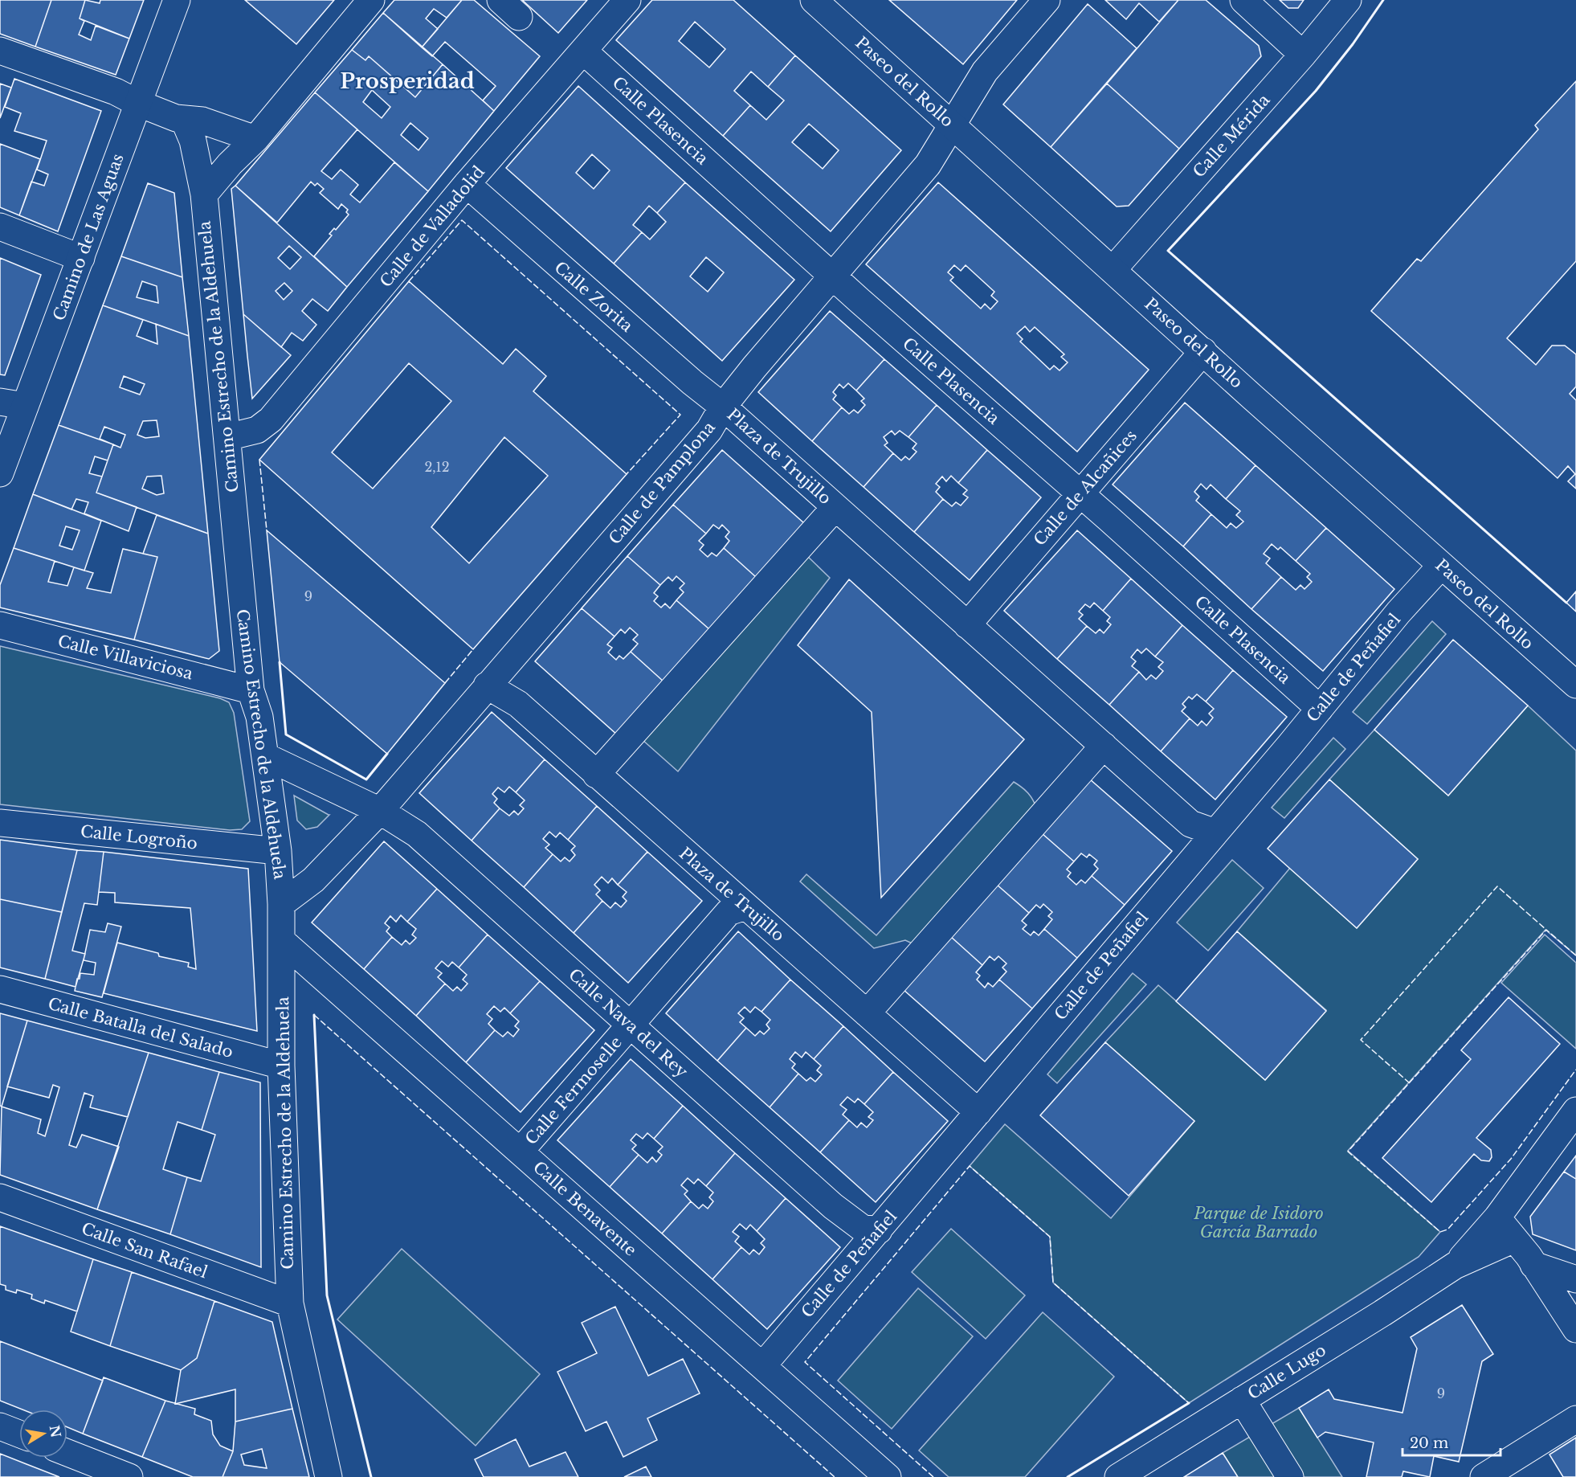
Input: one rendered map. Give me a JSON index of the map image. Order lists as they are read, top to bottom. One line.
{"streets":{"street":["Paseo del Rollo","Calle Plasencia","Calle Mérida","Calle de Valladolid","Camino de Las Aguas","Calle Zorita","Camino Estrecho de la Aldehuela","Plaza de Trujillo","Calle de Pamplona","Calle de Alcañices","Calle Villaviciosa","Calle de Peñafiel","Calle Logroño","Calle Nava del Rey","Calle Batalla del Salado","Calle Fermoselle","Calle Benavente","Calle San Rafael","Calle Lugo"]},"crossings":[["Paseo del Rollo","Calle Mérida"],["Paseo del Rollo","Calle de Pamplona"],["Paseo del Rollo","Calle de Alcañices"],["Paseo del Rollo","Calle de Peñafiel"],["Calle Plasencia","Calle de Valladolid"],["Calle Plasencia","Calle de Pamplona"],["Calle Plasencia","Calle de Alcañices"],["Calle Plasencia","Calle de Peñafiel"],["Calle de Valladolid","Calle Zorita"],["Calle de Valladolid","Camino Estrecho de la Aldehuela"],["Calle Zorita","Plaza de Trujillo"],["Calle Zorita","Calle de Pamplona"],["Camino Estrecho de la Aldehuela","Calle de Pamplona"],["Camino Estrecho de la Aldehuela","Calle Villaviciosa"],["Camino Estrecho de la Aldehuela","Calle Logroño"],["Camino Estrecho de la Aldehuela","Calle Batalla del Salado"],["Camino Estrecho de la Aldehuela","Calle Benavente"],["Camino Estrecho de la Aldehuela","Calle San Rafael"],["Plaza de Trujillo","Calle de Pamplona"],["Plaza de Trujillo","Calle de Alcañices"],["Plaza de Trujillo","Calle de Peñafiel"],["Plaza de Trujillo","Calle Fermoselle"],["Calle de Pamplona","Calle Nava del Rey"],["Calle de Peñafiel","Calle Nava del Rey"],["Calle de Peñafiel","Calle Benavente"],["Calle Nava del Rey","Calle Fermoselle"],["Calle Fermoselle","Calle Benavente"]],"districts":["Prosperidad"],"parks":["Parque de Isidoro García Barrado"],"house_numbers":["2,12","9","9"],"scale_bar":"20 m","north":"right"}
